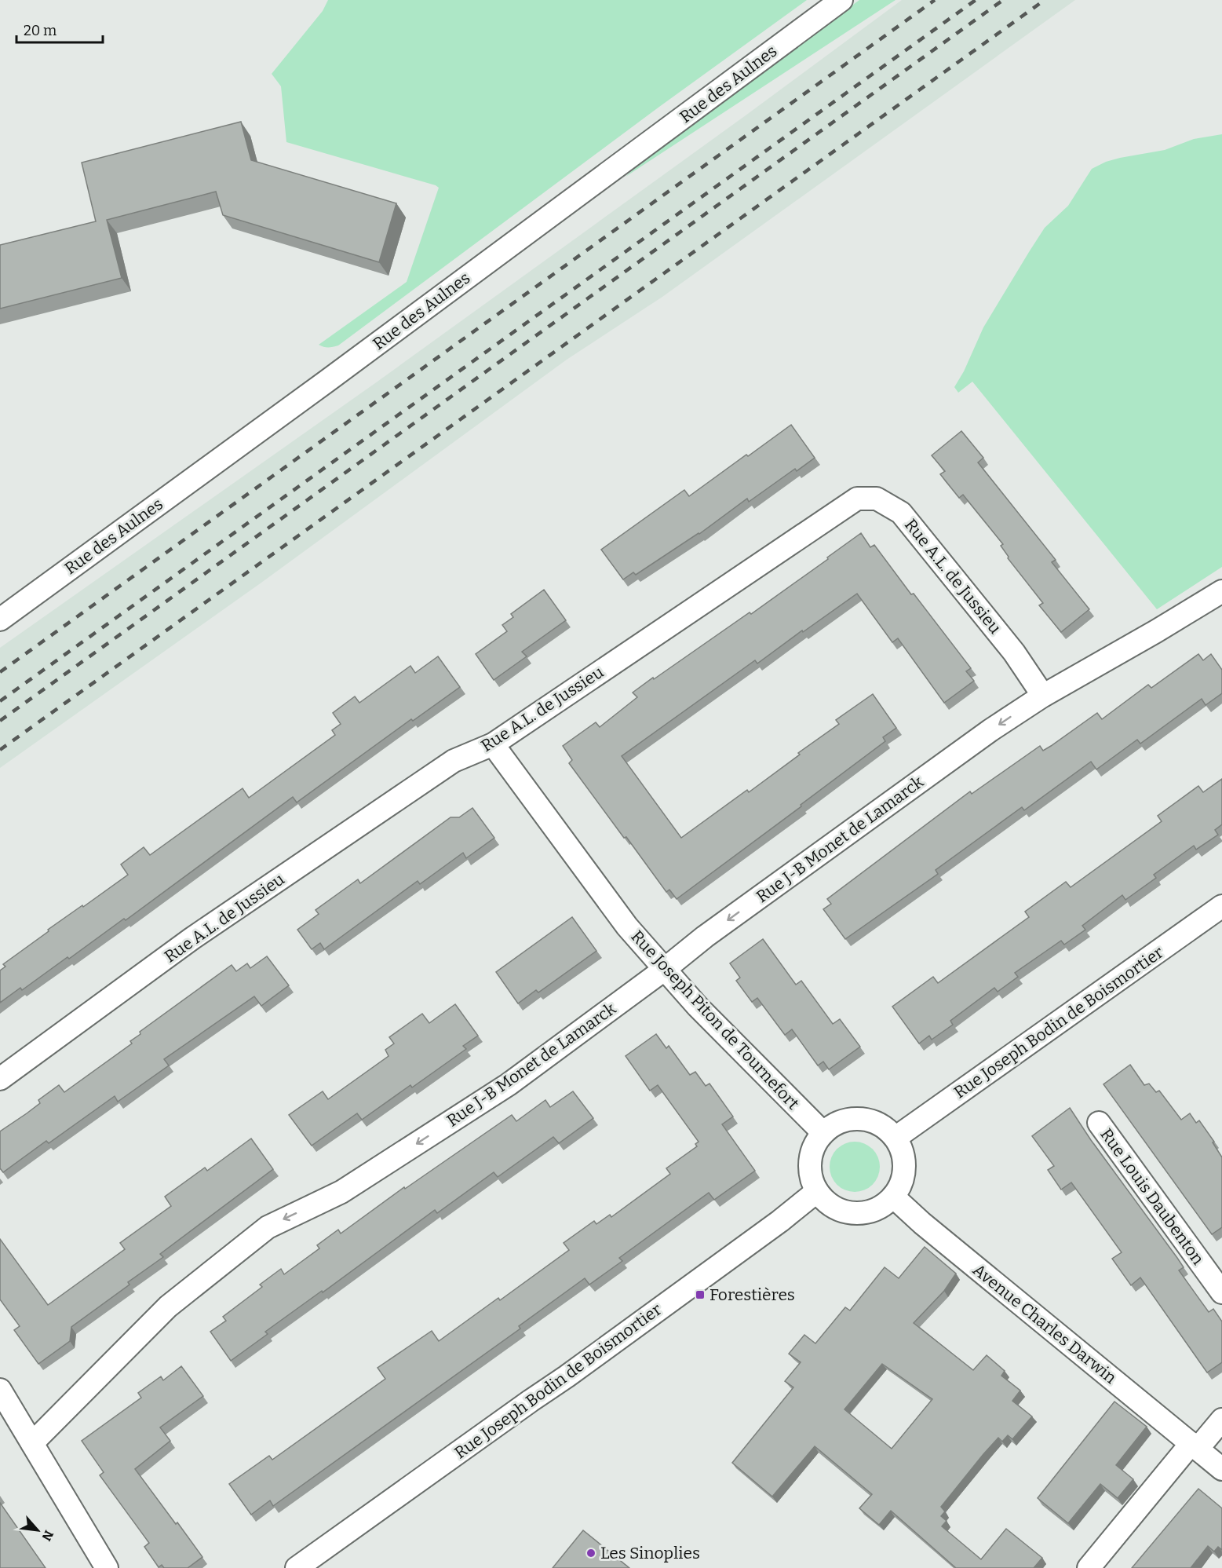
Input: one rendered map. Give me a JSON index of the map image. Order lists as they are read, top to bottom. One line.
{"streets":{"street":["Rue des Aulnes","Rue A.L. de Jussieu","Rue J-B Monet de Lamarck","Rue Joseph Piton de Tournefort","Rue Joseph Bodin de Boismortier","Rue Louis Daubenton","Avenue Charles Darwin"]},"crossings":[["Rue A.L. de Jussieu","Rue J-B Monet de Lamarck"],["Rue A.L. de Jussieu","Rue Joseph Piton de Tournefort"],["Rue J-B Monet de Lamarck","Rue Joseph Piton de Tournefort"],["Rue Joseph Piton de Tournefort","Rue Joseph Bodin de Boismortier"],["Rue Joseph Piton de Tournefort","Avenue Charles Darwin"],["Rue Joseph Bodin de Boismortier","Avenue Charles Darwin"]],"one_way":["Rue J-B Monet de Lamarck"],"places":{"transit":["Forestières"],"other":["Les Sinoplies"]},"scale_bar":"20 m","north":"bottom right"}
